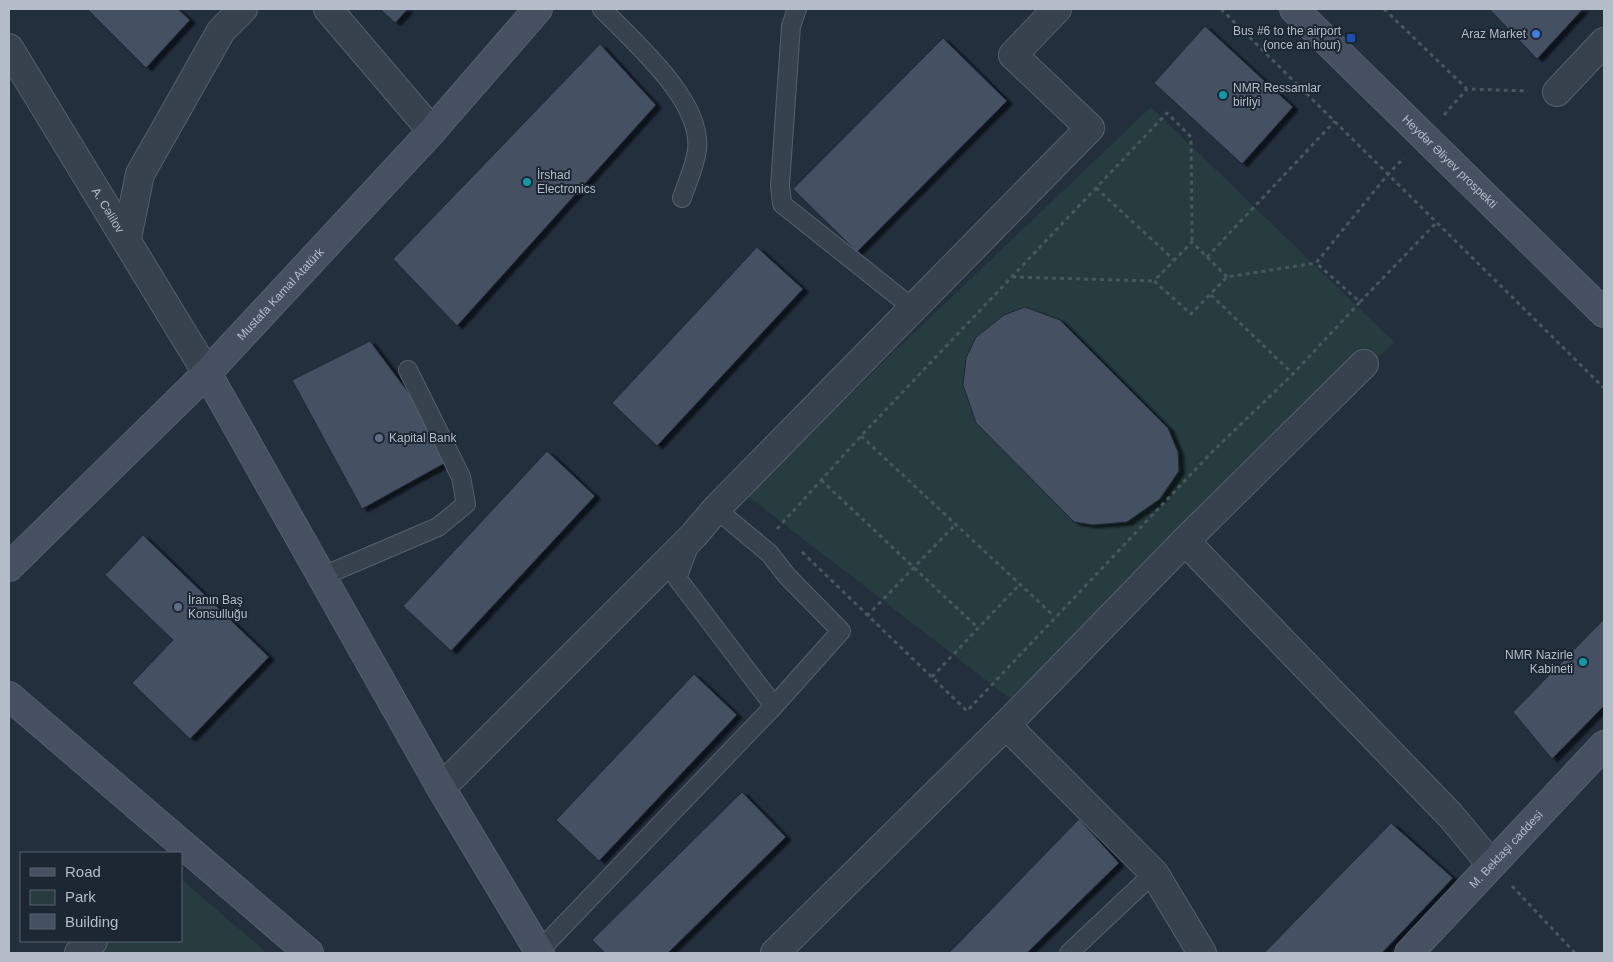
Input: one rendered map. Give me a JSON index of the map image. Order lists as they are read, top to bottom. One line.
{"streets":{"main road":["Heydər Əliyev prospekti","Mustafa Kamal Atatürk","M. Bektaşi caddesi"],"street":["A. Cəlilov"]},"crossings":[["A. Cəlilov","Mustafa Kamal Atatürk"]],"places":{"other":["Araz Market","NMR Ressamlar birliyi","İrshad Electronics","Kapital Bank","İranın Baş Konsulluğu","NMR Nazirle Kabineti"],"transit":["Bus #6 to the airport (once an hour)"]},"legend":["Road","Park","Building"]}
